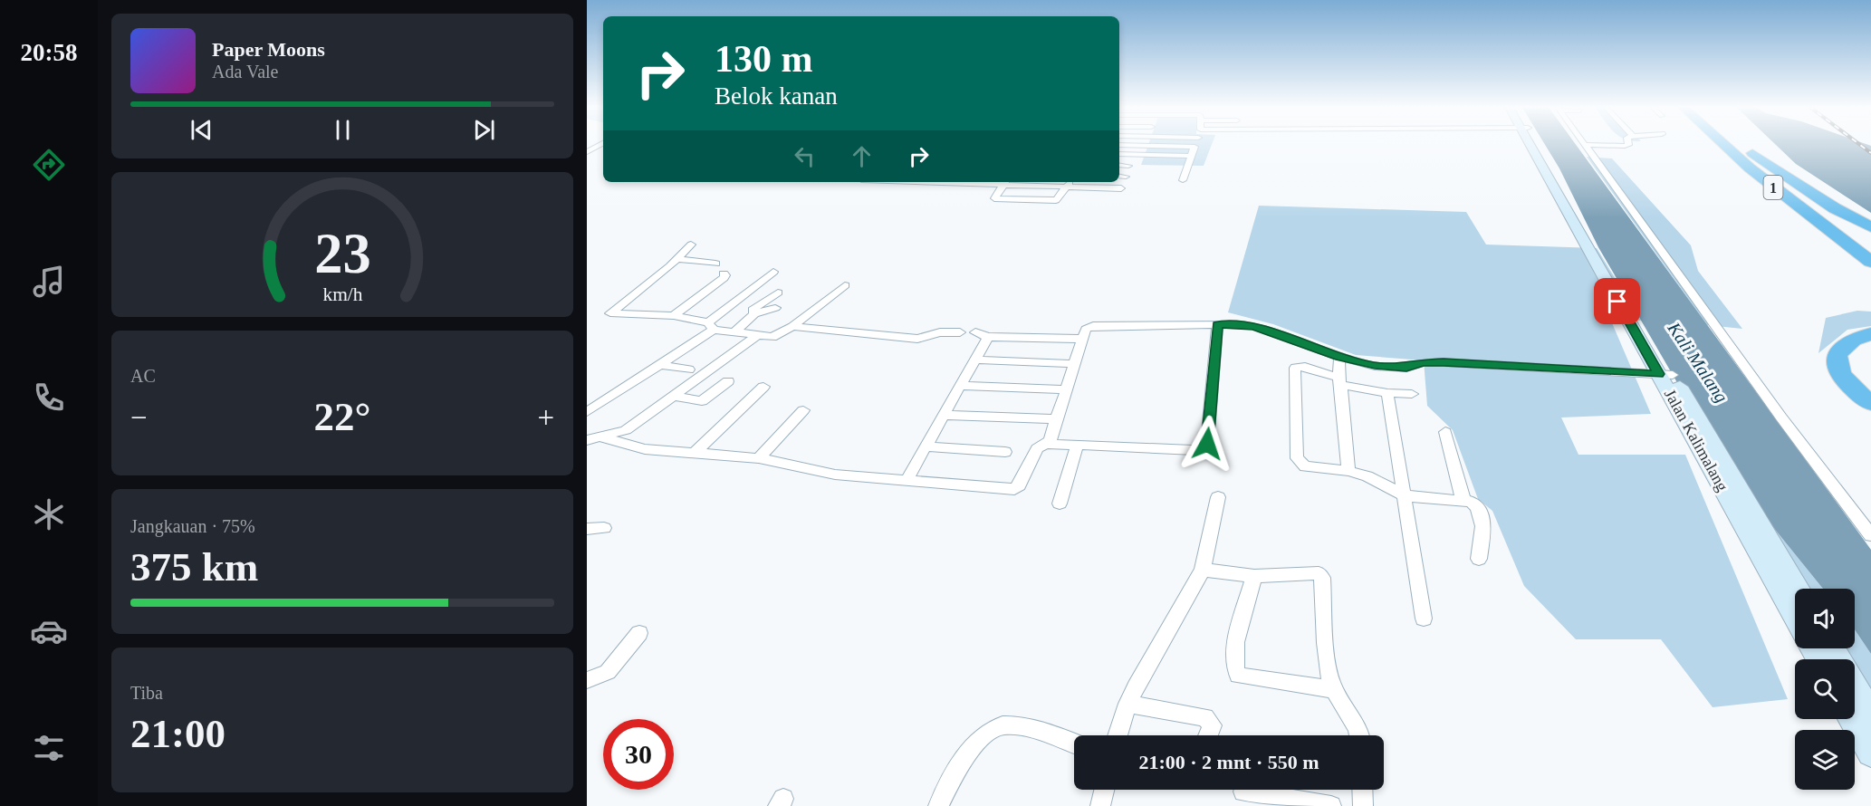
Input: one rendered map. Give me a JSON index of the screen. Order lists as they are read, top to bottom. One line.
{"streets":{"highway":["1"],"main road":["Jalan Kalimalang"]},"water":["Kali Malang"],"page":{"tabs":"20:58","turn":["130 m","Belok kanan"],"song":["Paper Moons","Ada Vale"],"tile":["AC",["Jangkauan · 75%","375 km"],["Tiba","21:00"]],"heat":["−","22°","+"],"limit":"30","trip":"21:00 · 2 mnt · 550 m","gauge":["23","km/h"]}}
